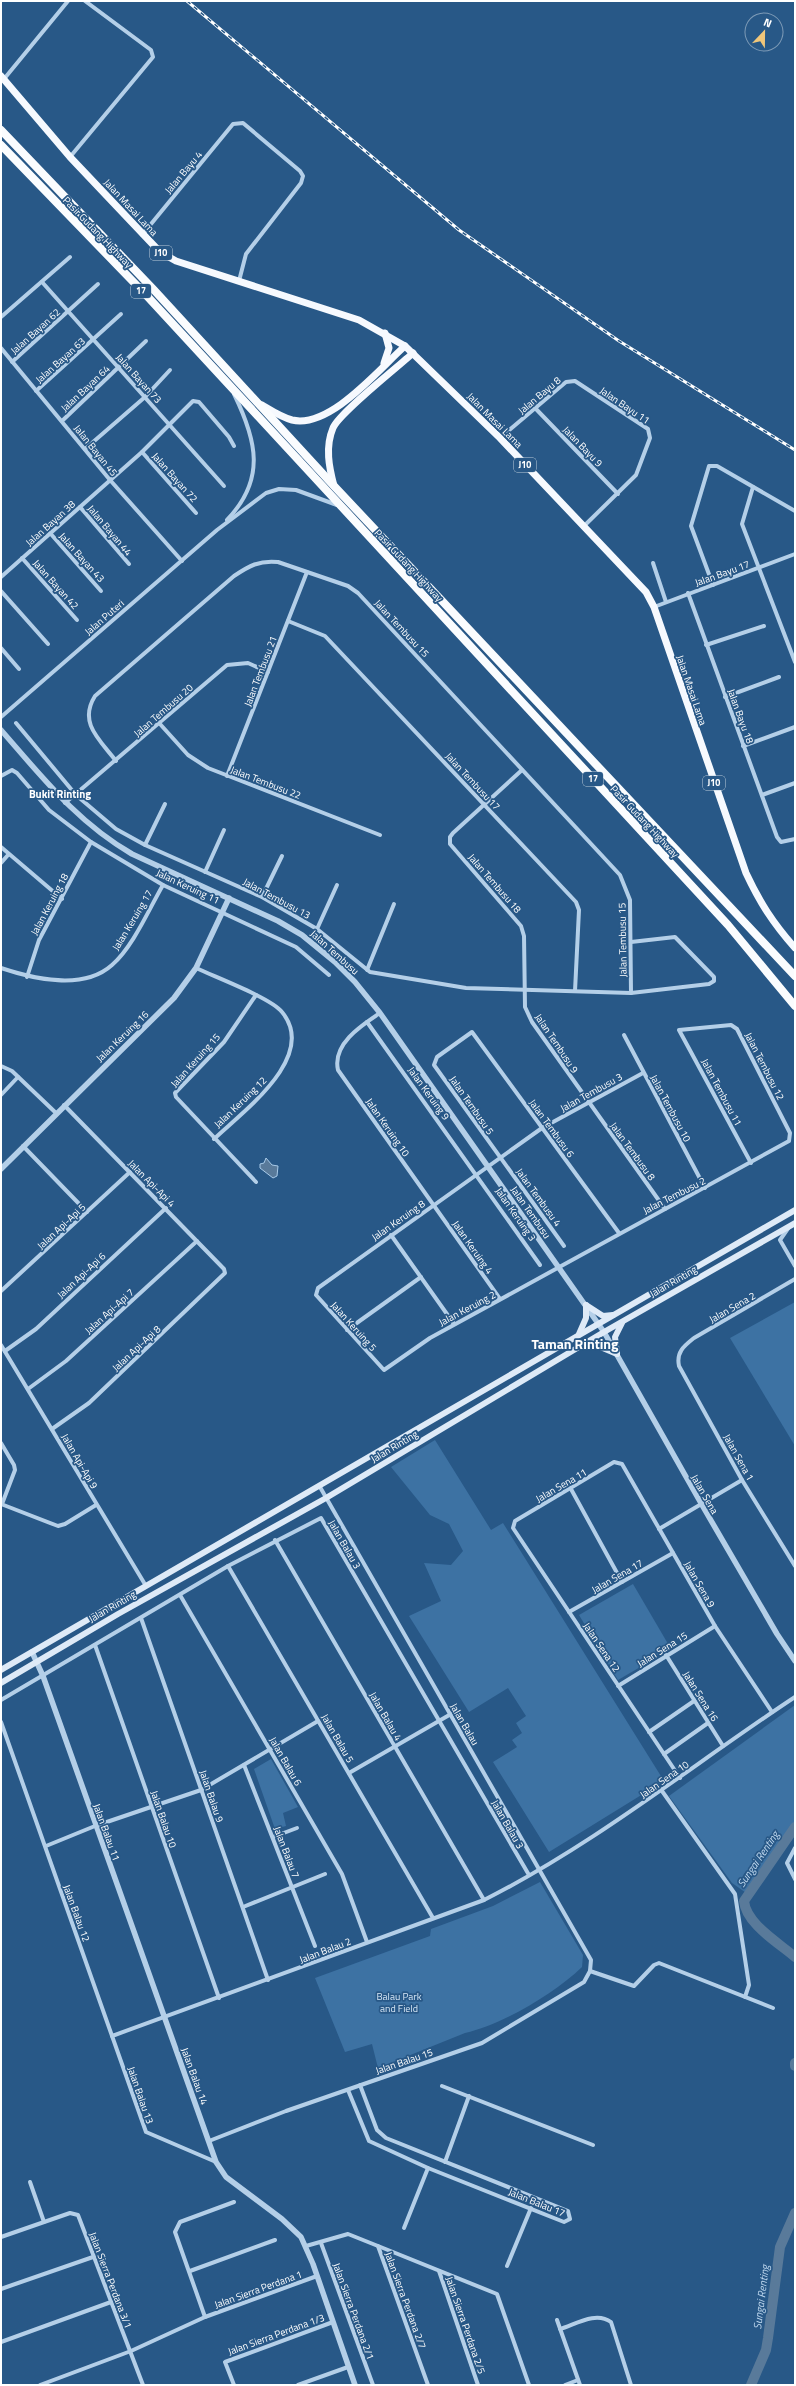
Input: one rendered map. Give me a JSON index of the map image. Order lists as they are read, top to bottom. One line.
{"streets":{"highway":["Pasir Gudang Highway","17"],"main road":["Jalan Masai Lama","J10","Jalan Rinting"],"street":["Jalan Bayu 4","Jalan Bayan 62","Jalan Bayan 63","Jalan Bayan 73","Jalan Bayan 64","Jalan Bayu 8","Jalan Bayu 11","Jalan Bayu 9","Jalan Bayan 45","Jalan Bayan 72","Jalan Bayan 38","Jalan Bayan 44","Jalan Bayan 43","Jalan Bayu 17","Jalan Bayan 42","Jalan Puteri","Jalan Tembusu 15","Jalan Tembusu 21","Jalan Tembusu 20","Jalan Bayu 18","Jalan Tembusu 17","Jalan Tembusu 22","Jalan Tembusu 18","Jalan Keruing 11","Jalan Tembusu 13","Jalan Keruing 18","Jalan Keruing 17","Jalan Tembusu","Jalan Keruing 16","Jalan Tembusu 9","Jalan Keruing 15","Jalan Tembusu 12","Jalan Tembusu 3","Jalan Tembusu 11","Jalan Keruing 9","Jalan Keruing 12","Jalan Tembusu 5","Jalan Tembusu 10","Jalan Keruing 10","Jalan Tembusu 6","Jalan Tembusu 8","Jalan Api-Api 4","Jalan Tembusu 2","Jalan Tembusu 4","Jalan Keruing 3","Jalan Keruing 8","Jalan Api-Api 5","Jalan Keruing 4","Jalan Api-Api 6","Jalan Sena 2","Jalan Keruing 2","Jalan Api-Api 7","Jalan Keruing 5","Jalan Api-Api 8","Jalan Sena 1","Jalan Api-Api 9","Jalan Sena 11","Jalan Sena","Jalan Balau 3","Jalan Sena 17","Jalan Sena 9","Jalan Sena 12","Jalan Sena 15","Jalan Sena 16","Jalan Balau 4","Jalan Balau","Jalan Balau 5","Jalan Balau 6","Jalan Sena 10","Jalan Balau 9","Jalan Balau 10","Jalan Balau 11","Jalan Balau 7","Jalan Balau 12","Jalan Balau 2","Jalan Balau 15","Jalan Balau 14","Jalan Balau 13","Jalan Balau 17","Jalan Sierra Perdana 3/1","Jalan Sierra Perdana 1","Jalan Sierra Perdana 2/7","Jalan Sierra Perdana 2/1","Jalan Sierra Perdana 2/5","Jalan Sierra Perdana 1/3"]},"crossings":[["Jalan Bayu 4","Jalan Masai Lama"],["Jalan Masai Lama","Jalan Bayu 8"],["Jalan Masai Lama","Jalan Bayu 11"],["Jalan Masai Lama","Jalan Bayu 17"],["Pasir Gudang Highway","Jalan Puteri"],["Jalan Bayan 62","Jalan Bayan 73"],["Jalan Bayan 62","Jalan Bayan 45"],["Jalan Bayan 63","Jalan Bayan 73"],["Jalan Bayan 63","Jalan Bayan 45"],["Jalan Bayan 73","Jalan Bayan 64"],["Jalan Bayan 73","Jalan Bayan 38"],["Jalan Bayan 64","Jalan Bayan 45"],["Jalan Bayu 8","Jalan Bayu 11"],["Jalan Bayu 8","Jalan Bayu 9"],["Jalan Bayu 11","Jalan Bayu 9"],["Jalan Bayan 45","Jalan Bayan 38"],["Jalan Bayan 45","Jalan Puteri"],["Jalan Bayan 72","Jalan Bayan 38"],["Jalan Bayan 38","Jalan Bayan 44"],["Jalan Bayan 38","Jalan Bayan 43"],["Jalan Bayan 38","Jalan Bayan 42"],["Jalan Bayu 17","Jalan Bayu 18"],["Jalan Tembusu 15","Jalan Tembusu 21"],["Jalan Tembusu 15","Jalan Tembusu 20"],["Jalan Tembusu 15","Jalan Tembusu 13"],["Jalan Tembusu 21","Jalan Tembusu 20"],["Jalan Tembusu 21","Jalan Tembusu 17"],["Jalan Tembusu 21","Jalan Tembusu 22"],["Jalan Tembusu 20","Jalan Tembusu 22"],["Jalan Tembusu 20","Jalan Tembusu 13"],["Jalan Tembusu 20","Jalan Tembusu"],["Jalan Tembusu 17","Jalan Tembusu 18"],["Jalan Tembusu 17","Jalan Tembusu 13"],["Jalan Tembusu 18","Jalan Tembusu 13"],["Jalan Tembusu 18","Jalan Tembusu 9"],["Jalan Keruing 11","Jalan Keruing 18"],["Jalan Keruing 11","Jalan Keruing 17"],["Jalan Keruing 11","Jalan Keruing 16"],["Jalan Tembusu 13","Jalan Tembusu 9"],["Jalan Keruing 18","Jalan Keruing 17"],["Jalan Tembusu","Jalan Keruing 16"],["Jalan Tembusu","Jalan Tembusu 3"],["Jalan Tembusu","Jalan Tembusu 2"],["Jalan Tembusu","Jalan Keruing 8"],["Jalan Tembusu","Jalan Rinting"],["Jalan Tembusu","Jalan Keruing 2"],["Jalan Tembusu","Jalan Sena"],["Jalan Keruing 16","Jalan Keruing 12"],["Jalan Keruing 16","Jalan Api-Api 4"],["Jalan Tembusu 9","Jalan Tembusu 3"],["Jalan Tembusu 9","Jalan Tembusu 8"],["Jalan Keruing 15","Jalan Keruing 12"],["Jalan Tembusu 12","Jalan Tembusu 11"],["Jalan Tembusu 12","Jalan Tembusu 2"],["Jalan Tembusu 3","Jalan Tembusu 5"],["Jalan Tembusu 3","Jalan Tembusu 10"],["Jalan Tembusu 3","Jalan Tembusu 6"],["Jalan Tembusu 3","Jalan Tembusu 8"],["Jalan Tembusu 3","Jalan Tembusu 4"],["Jalan Tembusu 3","Jalan Keruing 8"],["Jalan Tembusu 11","Jalan Tembusu 2"],["Jalan Keruing 9","Jalan Keruing 10"],["Jalan Keruing 9","Jalan Keruing 3"],["Jalan Keruing 9","Jalan Keruing 8"],["Jalan Tembusu 5","Jalan Tembusu 6"],["Jalan Tembusu 5","Jalan Tembusu 4"],["Jalan Tembusu 10","Jalan Tembusu 2"],["Jalan Keruing 10","Jalan Keruing 8"],["Jalan Keruing 10","Jalan Keruing 4"],["Jalan Tembusu 6","Jalan Tembusu 2"],["Jalan Tembusu 8","Jalan Tembusu 2"],["Jalan Api-Api 4","Jalan Api-Api 5"],["Jalan Api-Api 4","Jalan Api-Api 6"],["Jalan Api-Api 4","Jalan Api-Api 7"],["Jalan Api-Api 4","Jalan Api-Api 8"],["Jalan Tembusu 2","Jalan Keruing 2"],["Jalan Keruing 3","Jalan Keruing 8"],["Jalan Keruing 8","Jalan Keruing 4"],["Jalan Keruing 8","Jalan Keruing 5"],["Jalan Keruing 4","Jalan Keruing 2"],["Jalan Api-Api 6","Jalan Api-Api 9"],["Jalan Rinting","Jalan Api-Api 9"],["Jalan Rinting","Jalan Sena"],["Jalan Rinting","Jalan Balau"],["Jalan Rinting","Jalan Balau 11"],["Jalan Sena 2","Jalan Sena 1"],["Jalan Keruing 2","Jalan Keruing 5"],["Jalan Api-Api 7","Jalan Api-Api 9"],["Jalan Api-Api 8","Jalan Api-Api 9"],["Jalan Sena 11","Jalan Sena 9"],["Jalan Sena 11","Jalan Sena 12"],["Jalan Balau 3","Jalan Balau 4"],["Jalan Balau 3","Jalan Balau 5"],["Jalan Balau 3","Jalan Balau 6"],["Jalan Balau 3","Jalan Balau 9"],["Jalan Balau 3","Jalan Balau 10"],["Jalan Balau 3","Jalan Balau 11"],["Jalan Balau 3","Jalan Balau 2"],["Jalan Sena 17","Jalan Sena 9"],["Jalan Sena 17","Jalan Sena 12"],["Jalan Sena 9","Jalan Sena 15"],["Jalan Sena 9","Jalan Sena 10"],["Jalan Sena 12","Jalan Sena 15"],["Jalan Sena 12","Jalan Sena 10"],["Jalan Sena 15","Jalan Sena 16"],["Jalan Sena 16","Jalan Sena 10"],["Jalan Balau 4","Jalan Balau 2"],["Jalan Balau","Jalan Sena 10"],["Jalan Balau","Jalan Balau 2"],["Jalan Balau","Jalan Balau 15"],["Jalan Balau 5","Jalan Balau 2"],["Jalan Balau 6","Jalan Balau 2"],["Jalan Sena 10","Jalan Balau 2"],["Jalan Balau 9","Jalan Balau 2"],["Jalan Balau 10","Jalan Balau 2"],["Jalan Balau 11","Jalan Balau 2"],["Jalan Balau 11","Jalan Balau 14"],["Jalan Balau 12","Jalan Balau 2"],["Jalan Balau 12","Jalan Balau 13"],["Jalan Balau 2","Jalan Balau 14"],["Jalan Balau 2","Jalan Balau 13"],["Jalan Balau 15","Jalan Balau 14"],["Jalan Balau 15","Jalan Balau 17"],["Jalan Balau 14","Jalan Balau 13"],["Jalan Balau 14","Jalan Sierra Perdana 1"],["Jalan Balau 14","Jalan Sierra Perdana 2/7"],["Jalan Balau 14","Jalan Sierra Perdana 1/3"],["Jalan Sierra Perdana 3/1","Jalan Sierra Perdana 1"],["Jalan Sierra Perdana 2/7","Jalan Sierra Perdana 2/1"]],"districts":["Bukit Rinting","Taman Rinting"],"water":["Sungai Renting"],"parks":["Balau Park and Field"],"north":"top"}
